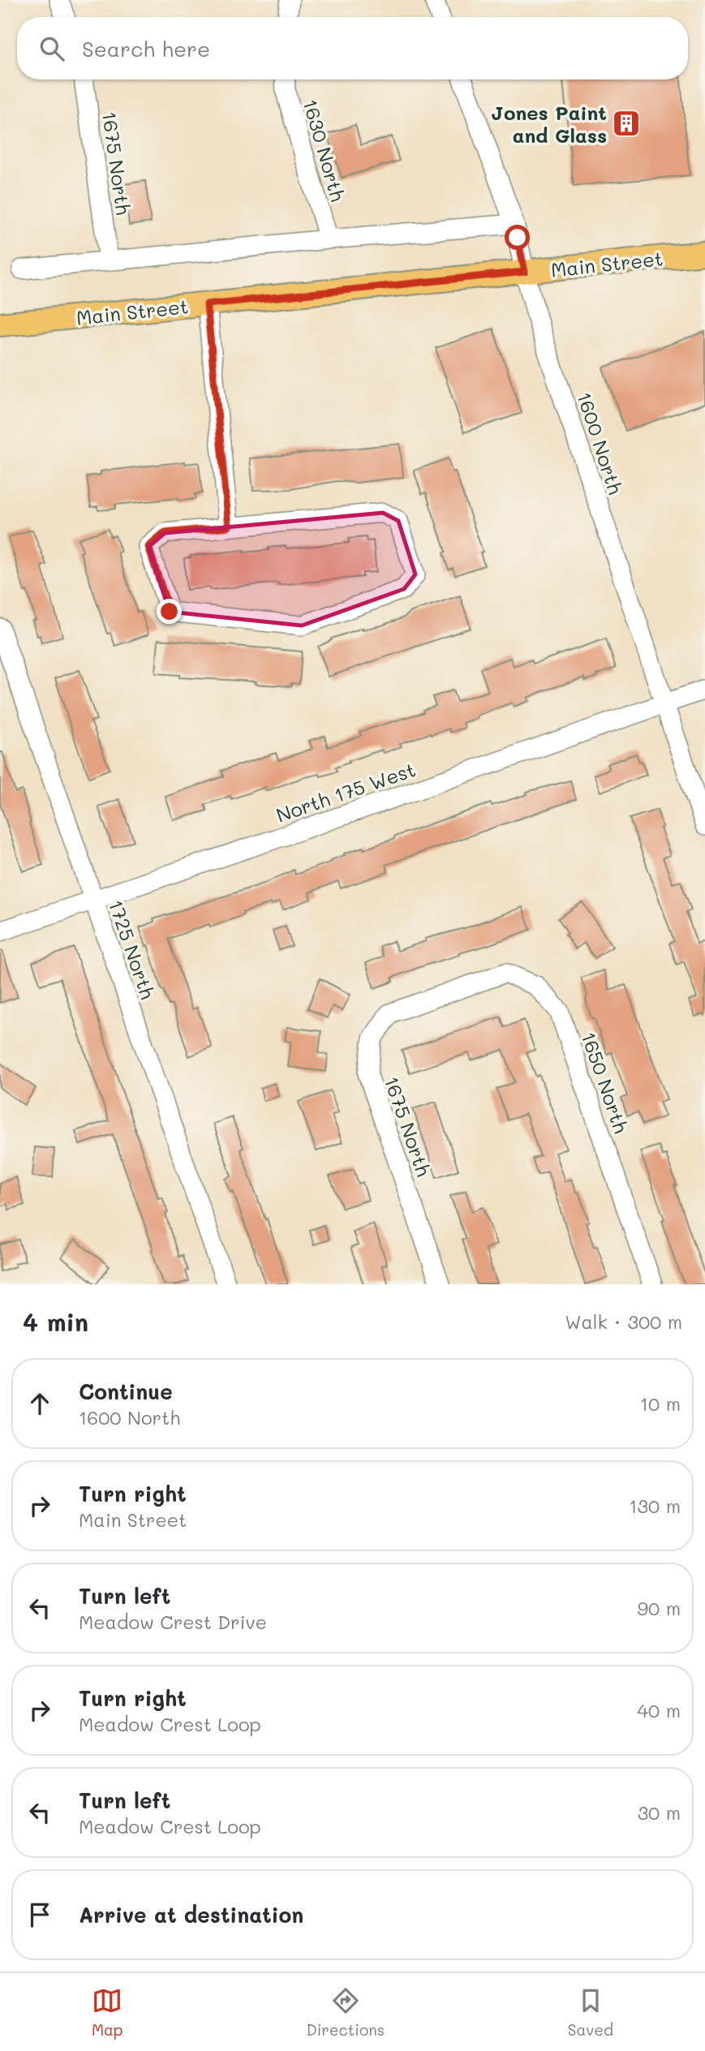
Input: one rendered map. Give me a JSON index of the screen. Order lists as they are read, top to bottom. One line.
{"streets":{"main road":["Main Street"],"street":["1630 North","1675 North","1600 North","North 175 West","1725 North","1650 North"]},"crossings":[["1675 North","1650 North"],["Main Street","1600 North"],["1600 North","North 175 West"],["North 175 West","1725 North"]],"places":{"building":["Jones Paint and Glass"]},"page":{"search":"Search here","heading":["4 min","Walk · 300 m"],"list":[["Continue","1600 North","10 m"],["Turn right","Main Street","130 m"],["Turn left","Meadow Crest Drive","90 m"],["Turn right","Meadow Crest Loop","40 m"],["Turn left","Meadow Crest Loop","30 m"],"Arrive at destination"],"nav":["Map","Directions","Saved"]}}
